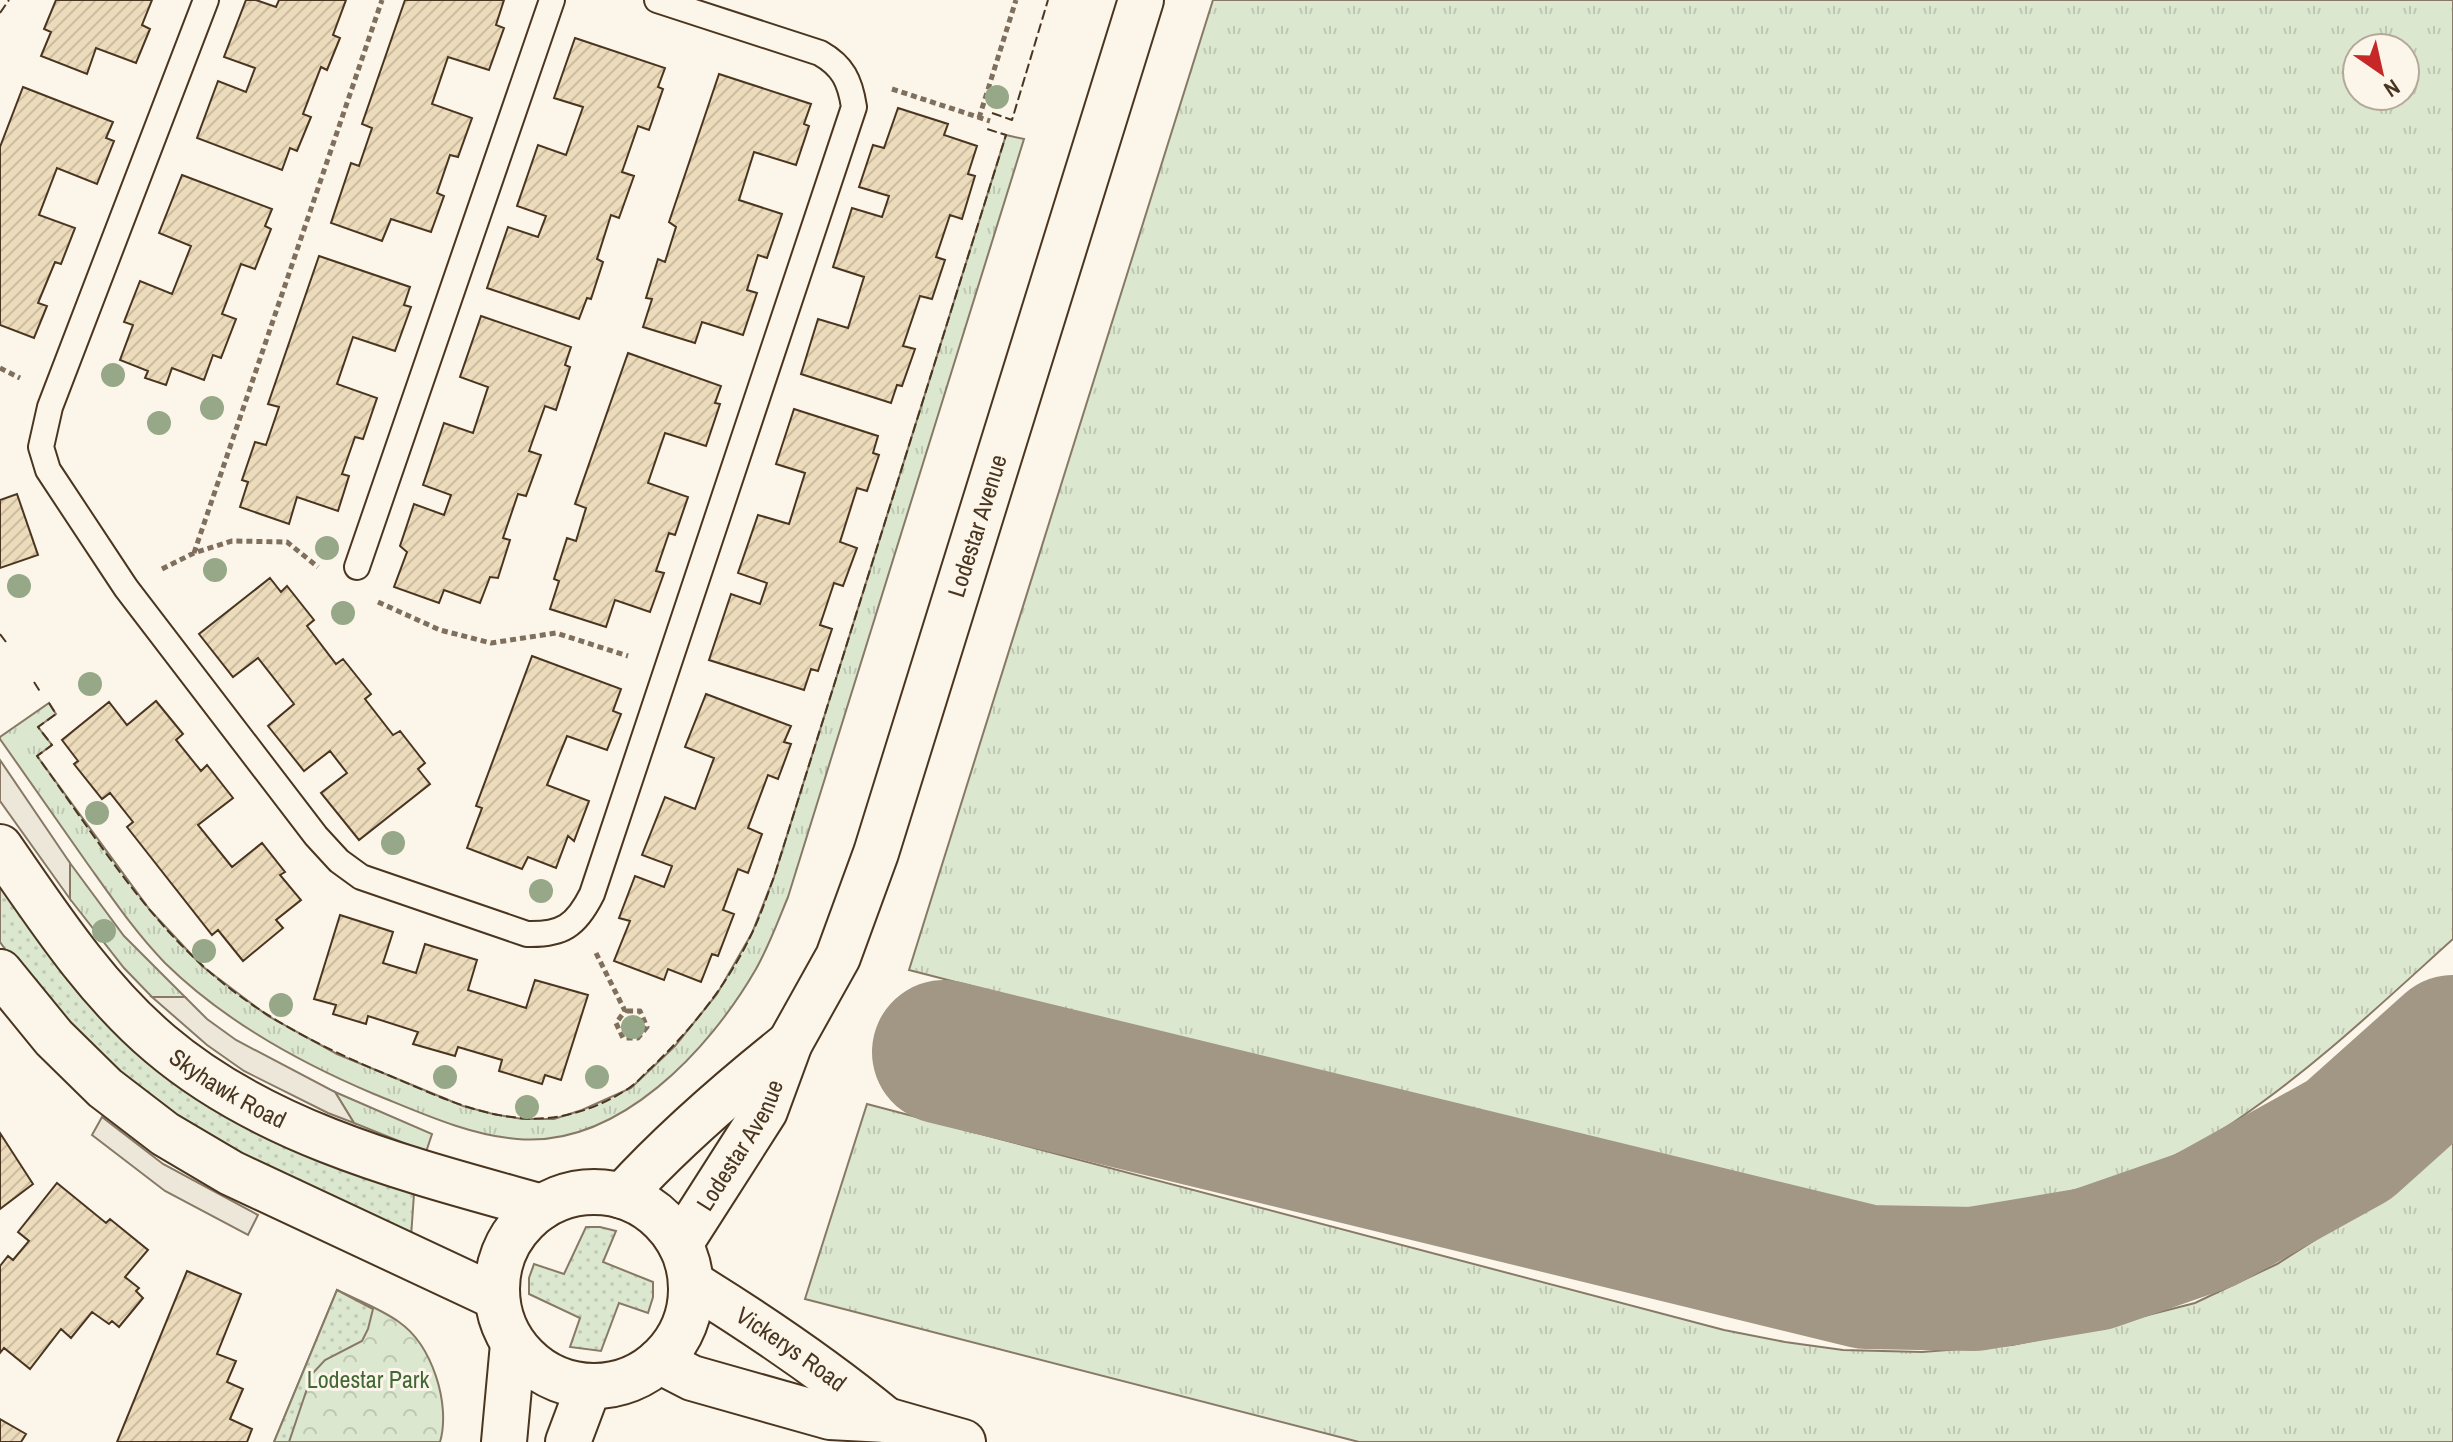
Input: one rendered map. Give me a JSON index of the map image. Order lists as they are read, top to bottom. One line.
{"streets":{"street":["Lodestar Avenue","Skyhawk Road","Vickerys Road"]},"crossings":[["Lodestar Avenue","Skyhawk Road"],["Lodestar Avenue","Vickerys Road"],["Skyhawk Road","Vickerys Road"]],"parks":["Lodestar Park"],"north":"bottom right"}
